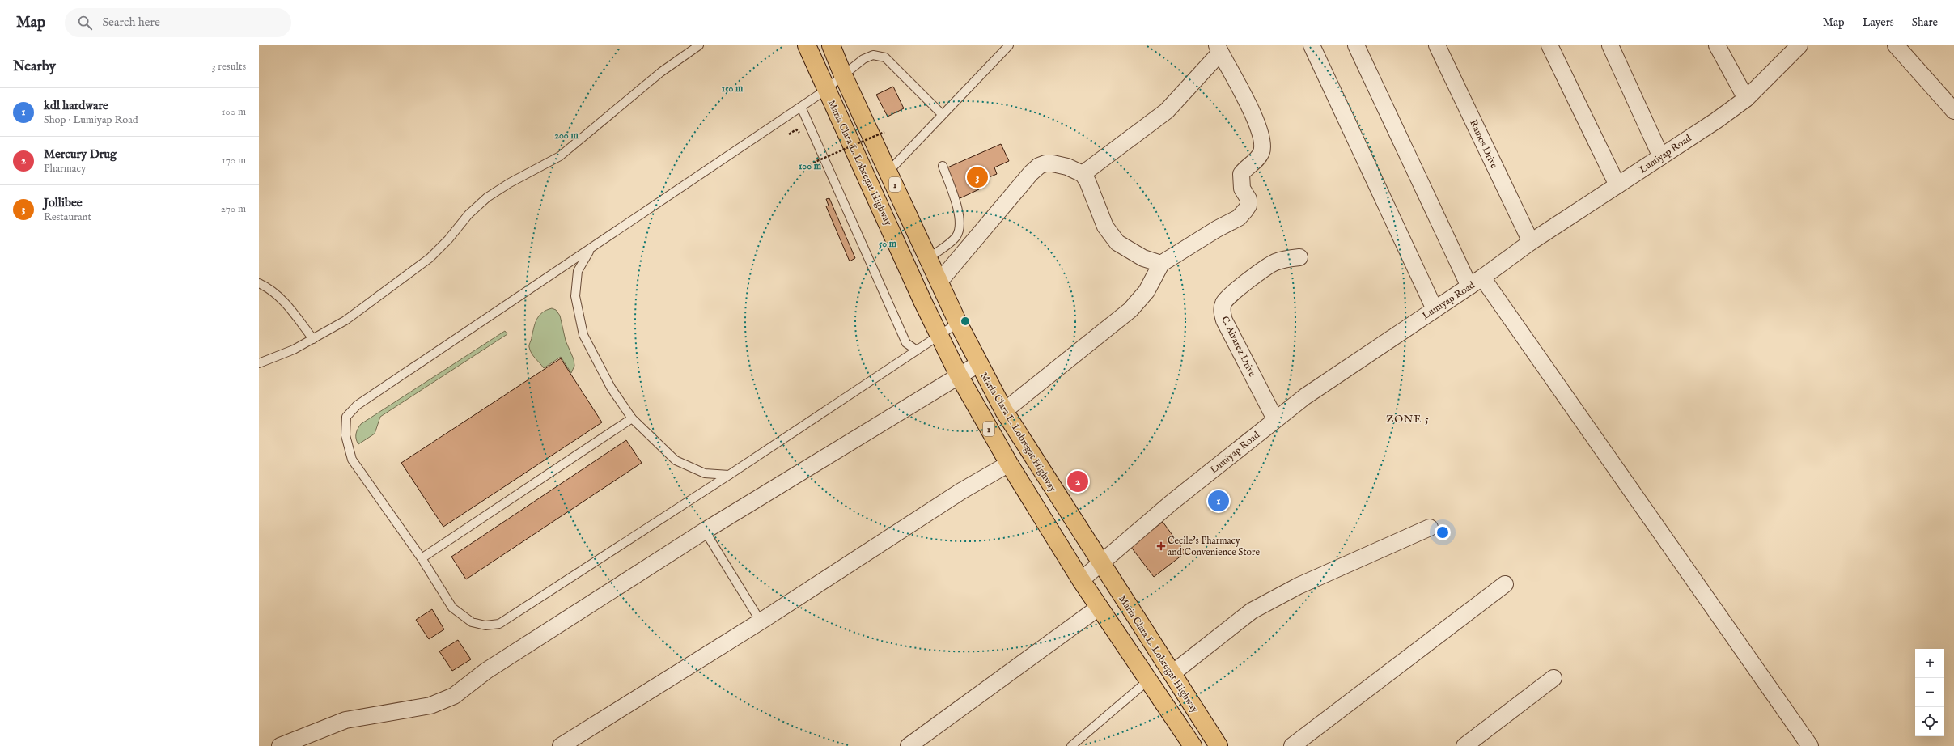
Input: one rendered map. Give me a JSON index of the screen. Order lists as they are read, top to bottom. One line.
{"streets":{"highway":["Maria Clara L. Lobregat Highway","1"],"street":["Ramos Drive","Lumiyap Road","C. Alvarez Drive"]},"crossings":[["Ramos Drive","Lumiyap Road"],["Lumiyap Road","Maria Clara L. Lobregat Highway"],["Lumiyap Road","C. Alvarez Drive"]],"districts":["ZONE 5"],"places":{"health":["Cecile's Pharmacy and Convenience Store"]},"page":{"header":"Map","search":"Search here","nav":["Map","Layers","Share"],"heading":["Nearby","3 results"],"list":[{"mark":"1","name":"kdl hardware","note":"Shop · Lumiyap Road","value":"100 m"},{"mark":"2","name":"Mercury Drug","note":"Pharmacy","value":"170 m"},{"mark":"3","name":"Jollibee","note":"Restaurant","value":"270 m"}],"pins":["3","2","1"],"map_buttons":["+","−"]},"rings":["150 m","200 m","100 m","50 m"]}
